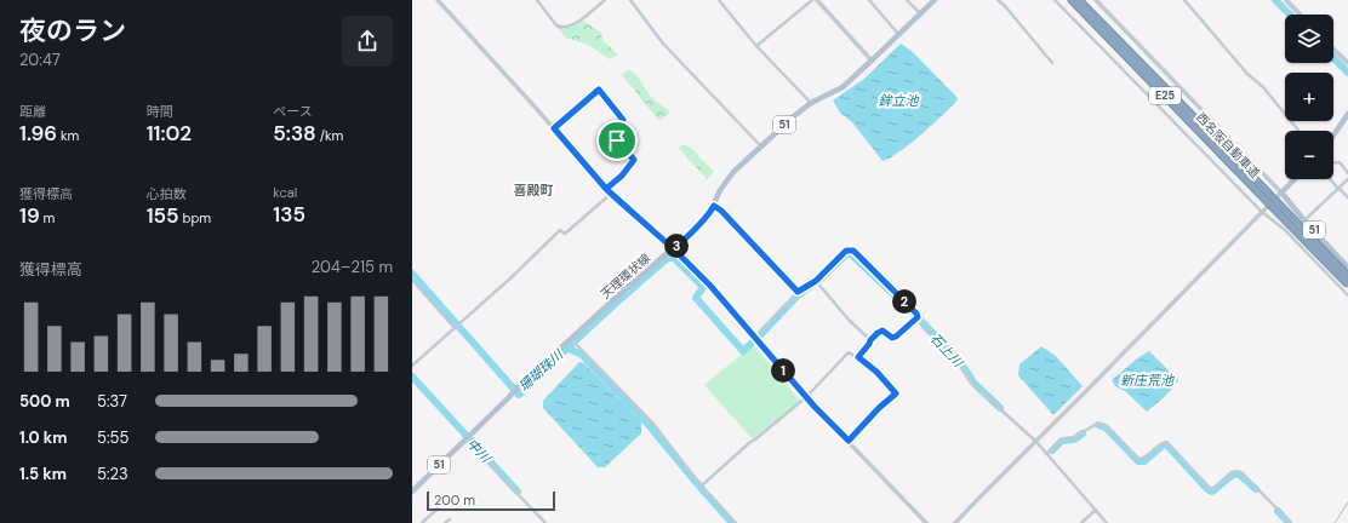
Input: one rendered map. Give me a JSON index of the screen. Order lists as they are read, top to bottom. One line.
{"streets":{"highway":["E25","西名阪自動車道"],"main road":["51","天理環状線"]},"districts":["喜殿町"],"water":["鉾立池","石上川","珊瑚珠川","新庄荒池","中川"],"scale_bar":"200 m","page":{"heading":["夜のラン","20:47"],"map_buttons":["+","−"],"stats":[["距離","1.96 km"],["時間","11:02"],["ペース","5:38 /km"],["獲得標高","19 m"],["心拍数","155 bpm"],["kcal","135"]],"pins":["3","2","1"],"chart":["獲得標高","204–215 m"],"list":[{"name":"500 m","note":"5:37"},{"name":"1.0 km","note":"5:55"},{"name":"1.5 km","note":"5:23"}],"scale":"200 m"}}
